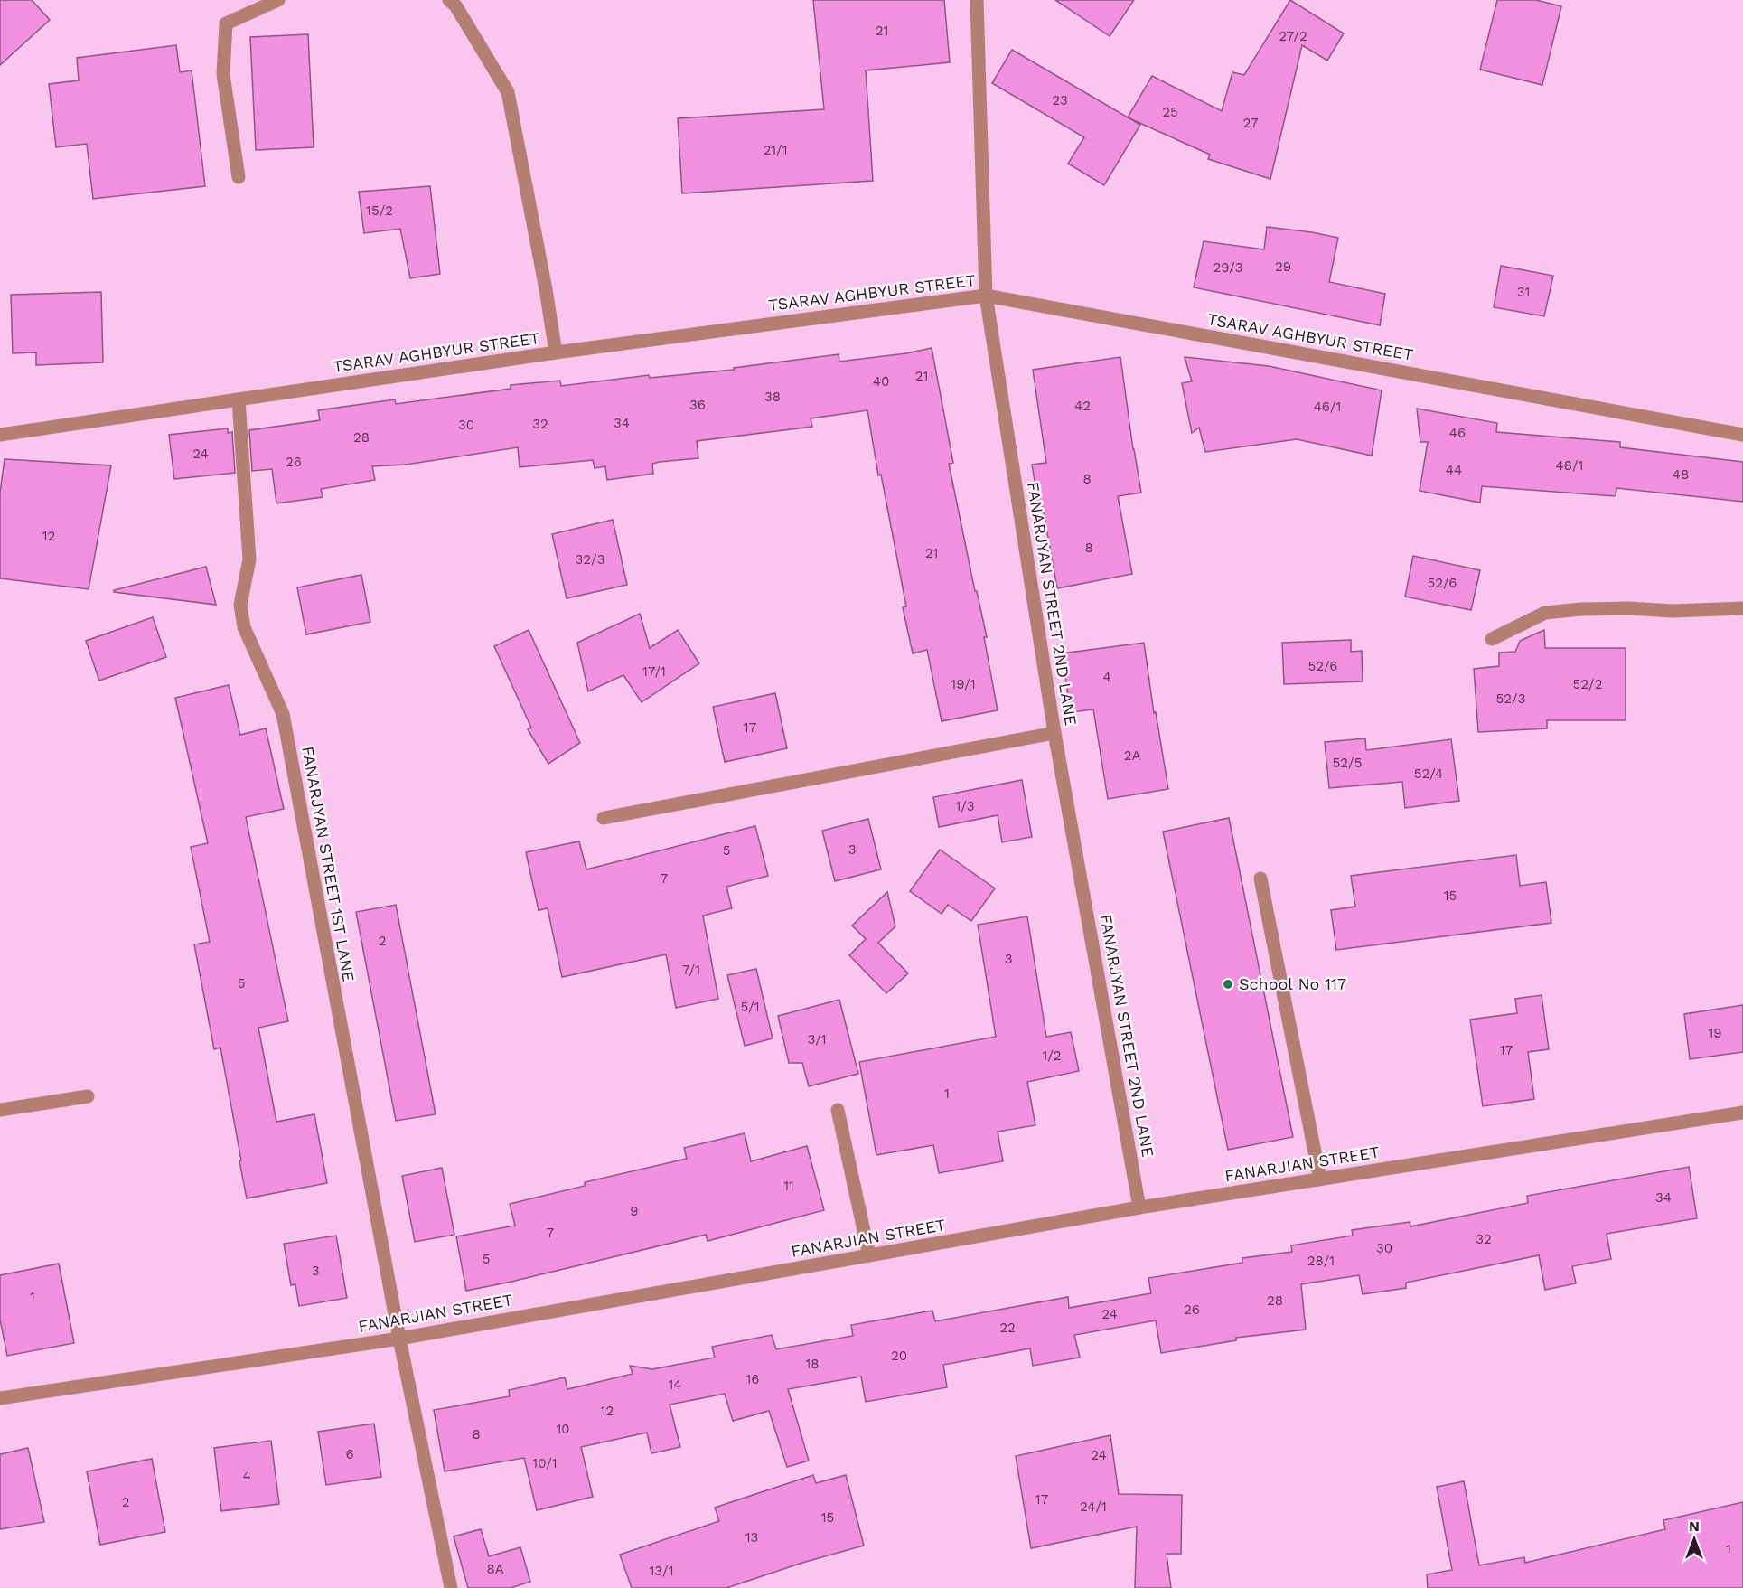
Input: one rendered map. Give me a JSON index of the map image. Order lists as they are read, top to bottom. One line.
{"streets":{"street":["TSARAV AGHBYUR STREET","FANARJYAN STREET 2ND LANE","FANARJYAN STREET 1ST LANE","FANARJIAN STREET"]},"crossings":[["TSARAV AGHBYUR STREET","FANARJYAN STREET 2ND LANE"],["TSARAV AGHBYUR STREET","FANARJYAN STREET 1ST LANE"],["FANARJYAN STREET 2ND LANE","FANARJIAN STREET"],["FANARJYAN STREET 1ST LANE","FANARJIAN STREET"]],"places":["School No 117"],"house_numbers":["21","27/2","23","25","27","21/1","15/2","29","29/3","31","21","40","38","36","42","46/1","34","32","30","46","28","24","26","48/1","44","48","8","12","8","21","32/3","52/6","52/6","17/1","4","19/1","52/2","52/3","17","2A","52/5","52/4","1/3","3","5","7","15","2","3","7/1","5","5/1","19","3/1","17","1/2","1","11","34","9","7","32","30","5","28/1","3","1","28","26","24","22","20","18","16","14","12","10","8","6","24","10/1","4","17","2","24/1","15","13","1","8A","13/1"],"north":"top"}
